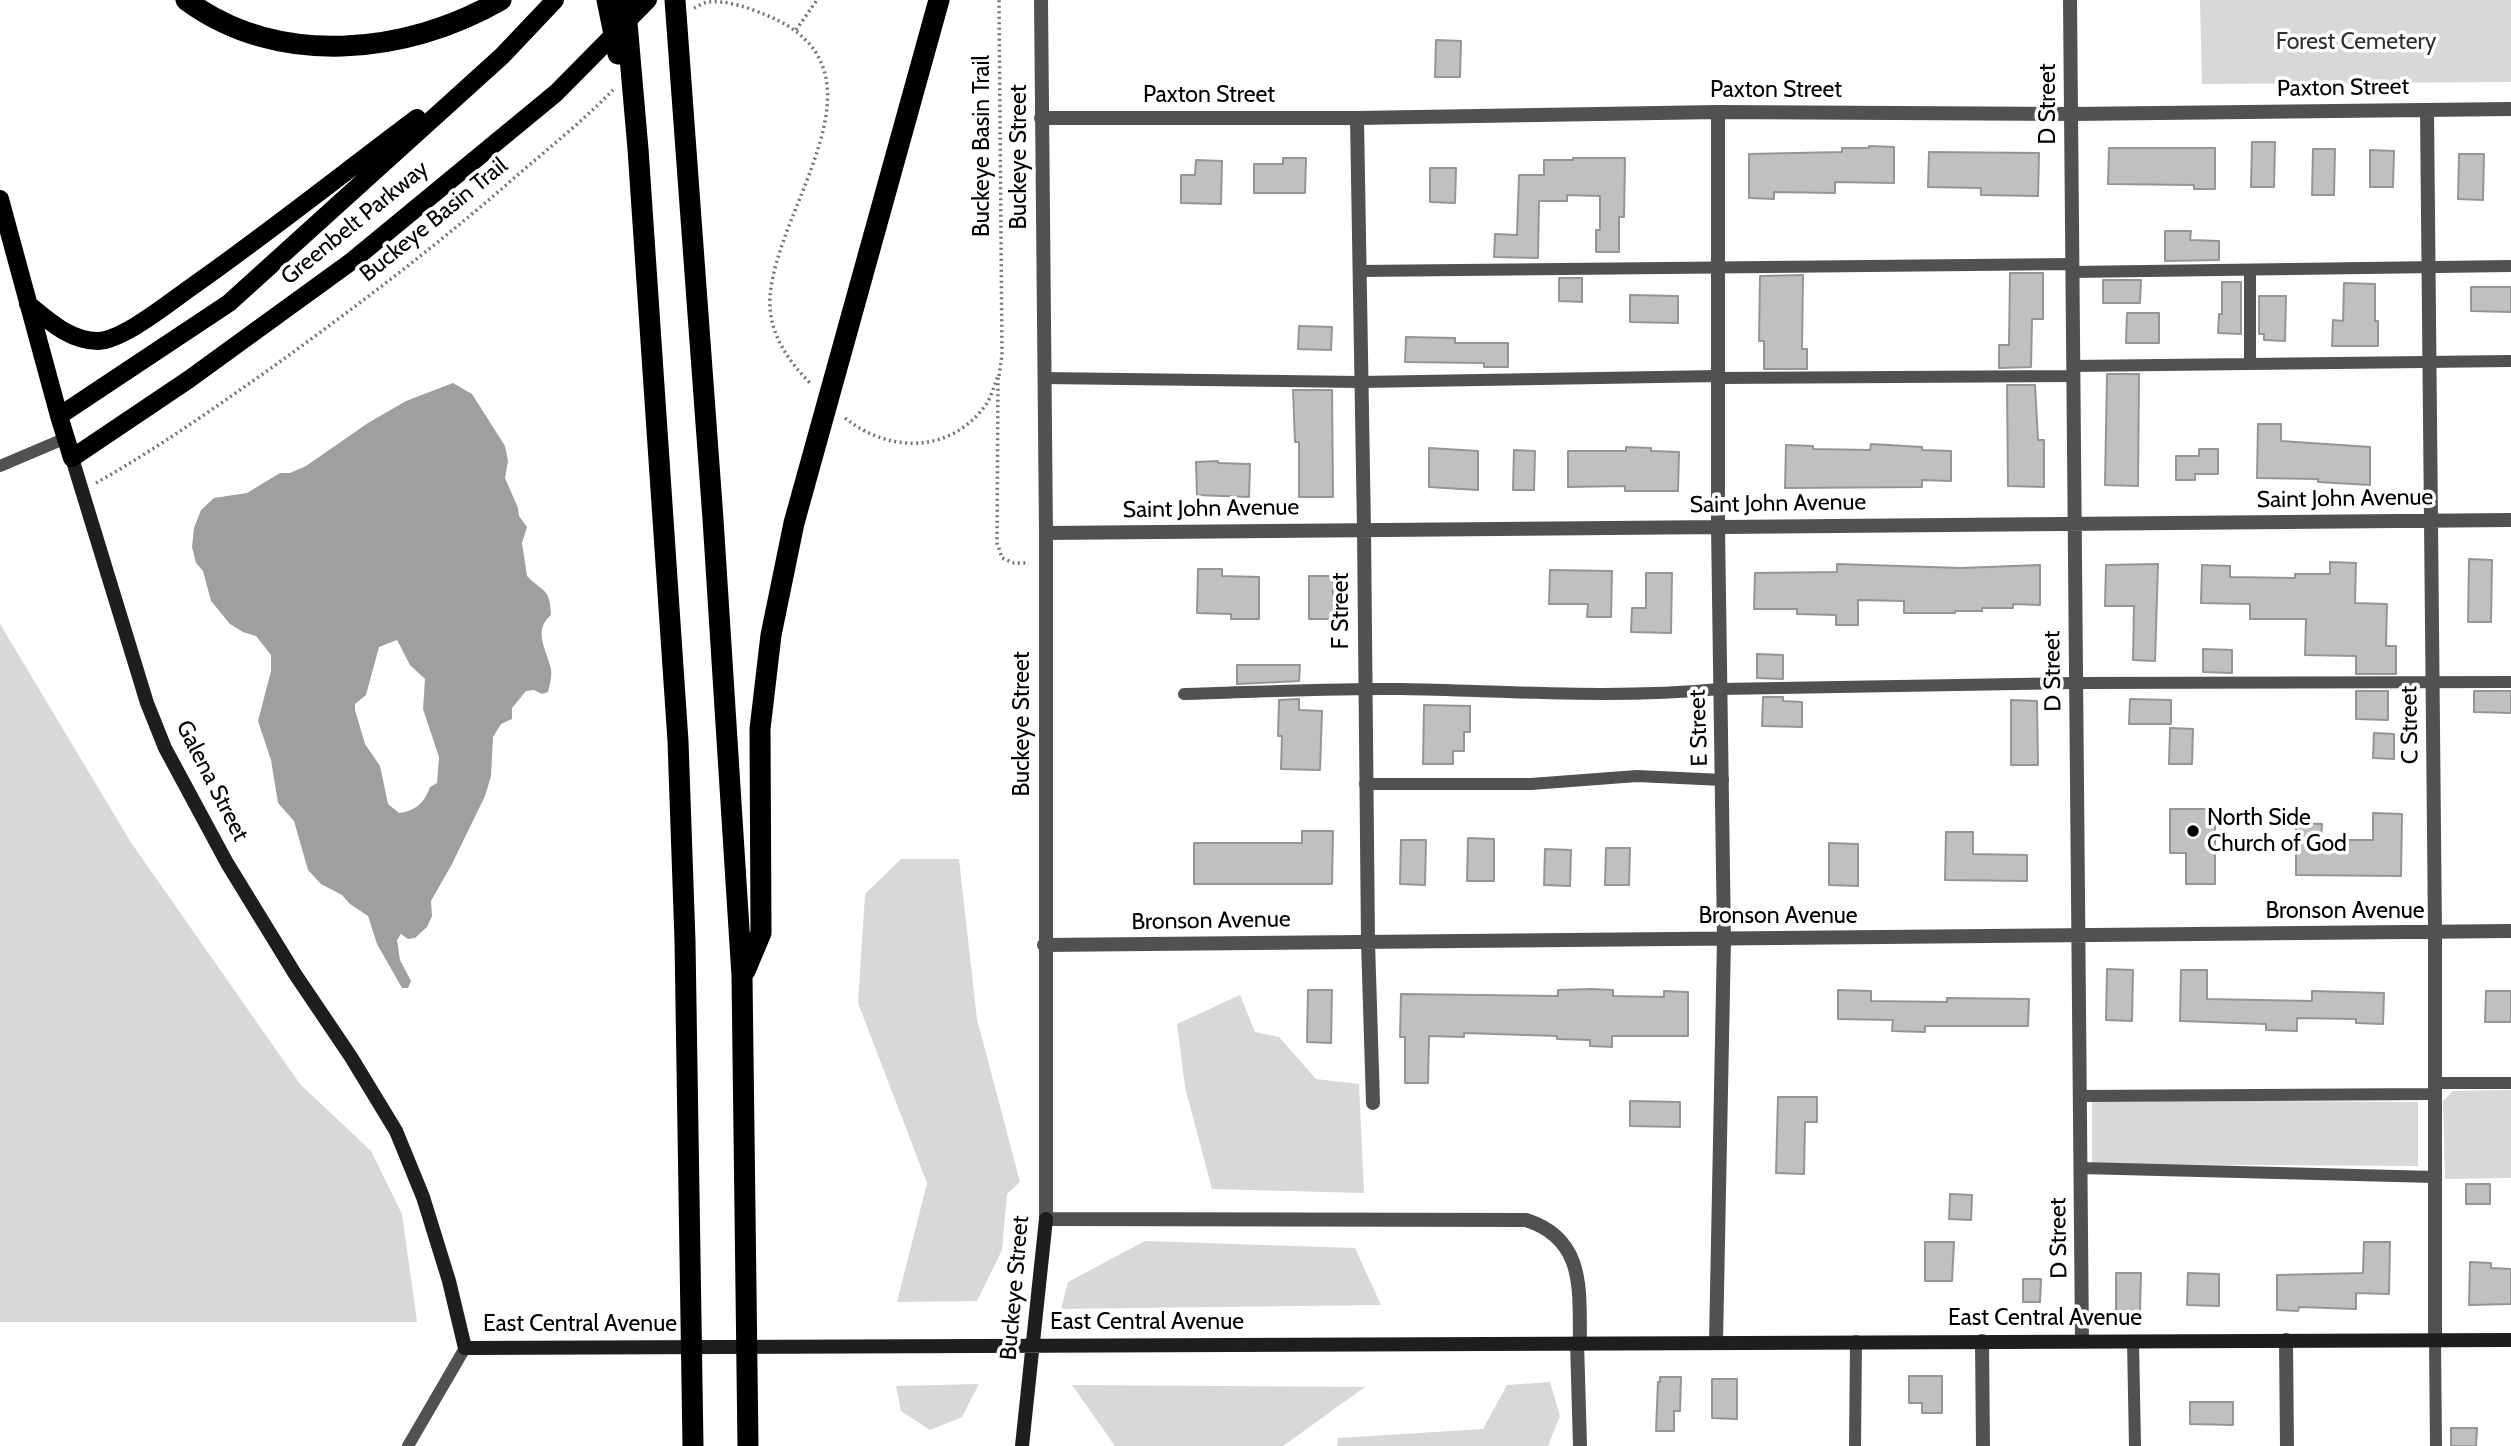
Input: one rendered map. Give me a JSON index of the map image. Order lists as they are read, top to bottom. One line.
{"streets":{"main road":["Greenbelt Parkway","Galena Street"],"street":["Paxton Street","D Street","Buckeye Street","Saint John Avenue","F Street","C Street","E Street","Bronson Avenue","East Central Avenue"],"path":["Buckeye Basin Trail"]},"crossings":[["Paxton Street","D Street"],["Paxton Street","Buckeye Street"],["Paxton Street","F Street"],["Paxton Street","C Street"],["Paxton Street","E Street"],["D Street","Saint John Avenue"],["D Street","Bronson Avenue"],["D Street","East Central Avenue"],["Buckeye Basin Trail","Buckeye Street"],["Buckeye Basin Trail","Galena Street"],["Buckeye Street","Saint John Avenue"],["Buckeye Street","Bronson Avenue"],["Greenbelt Parkway","Galena Street"],["Saint John Avenue","F Street"],["Saint John Avenue","C Street"],["Saint John Avenue","E Street"],["F Street","Bronson Avenue"],["C Street","Bronson Avenue"],["C Street","East Central Avenue"],["E Street","Bronson Avenue"],["E Street","East Central Avenue"],["Galena Street","East Central Avenue"]],"parks":["Forest Cemetery"],"places":["North Side Church of God"]}
